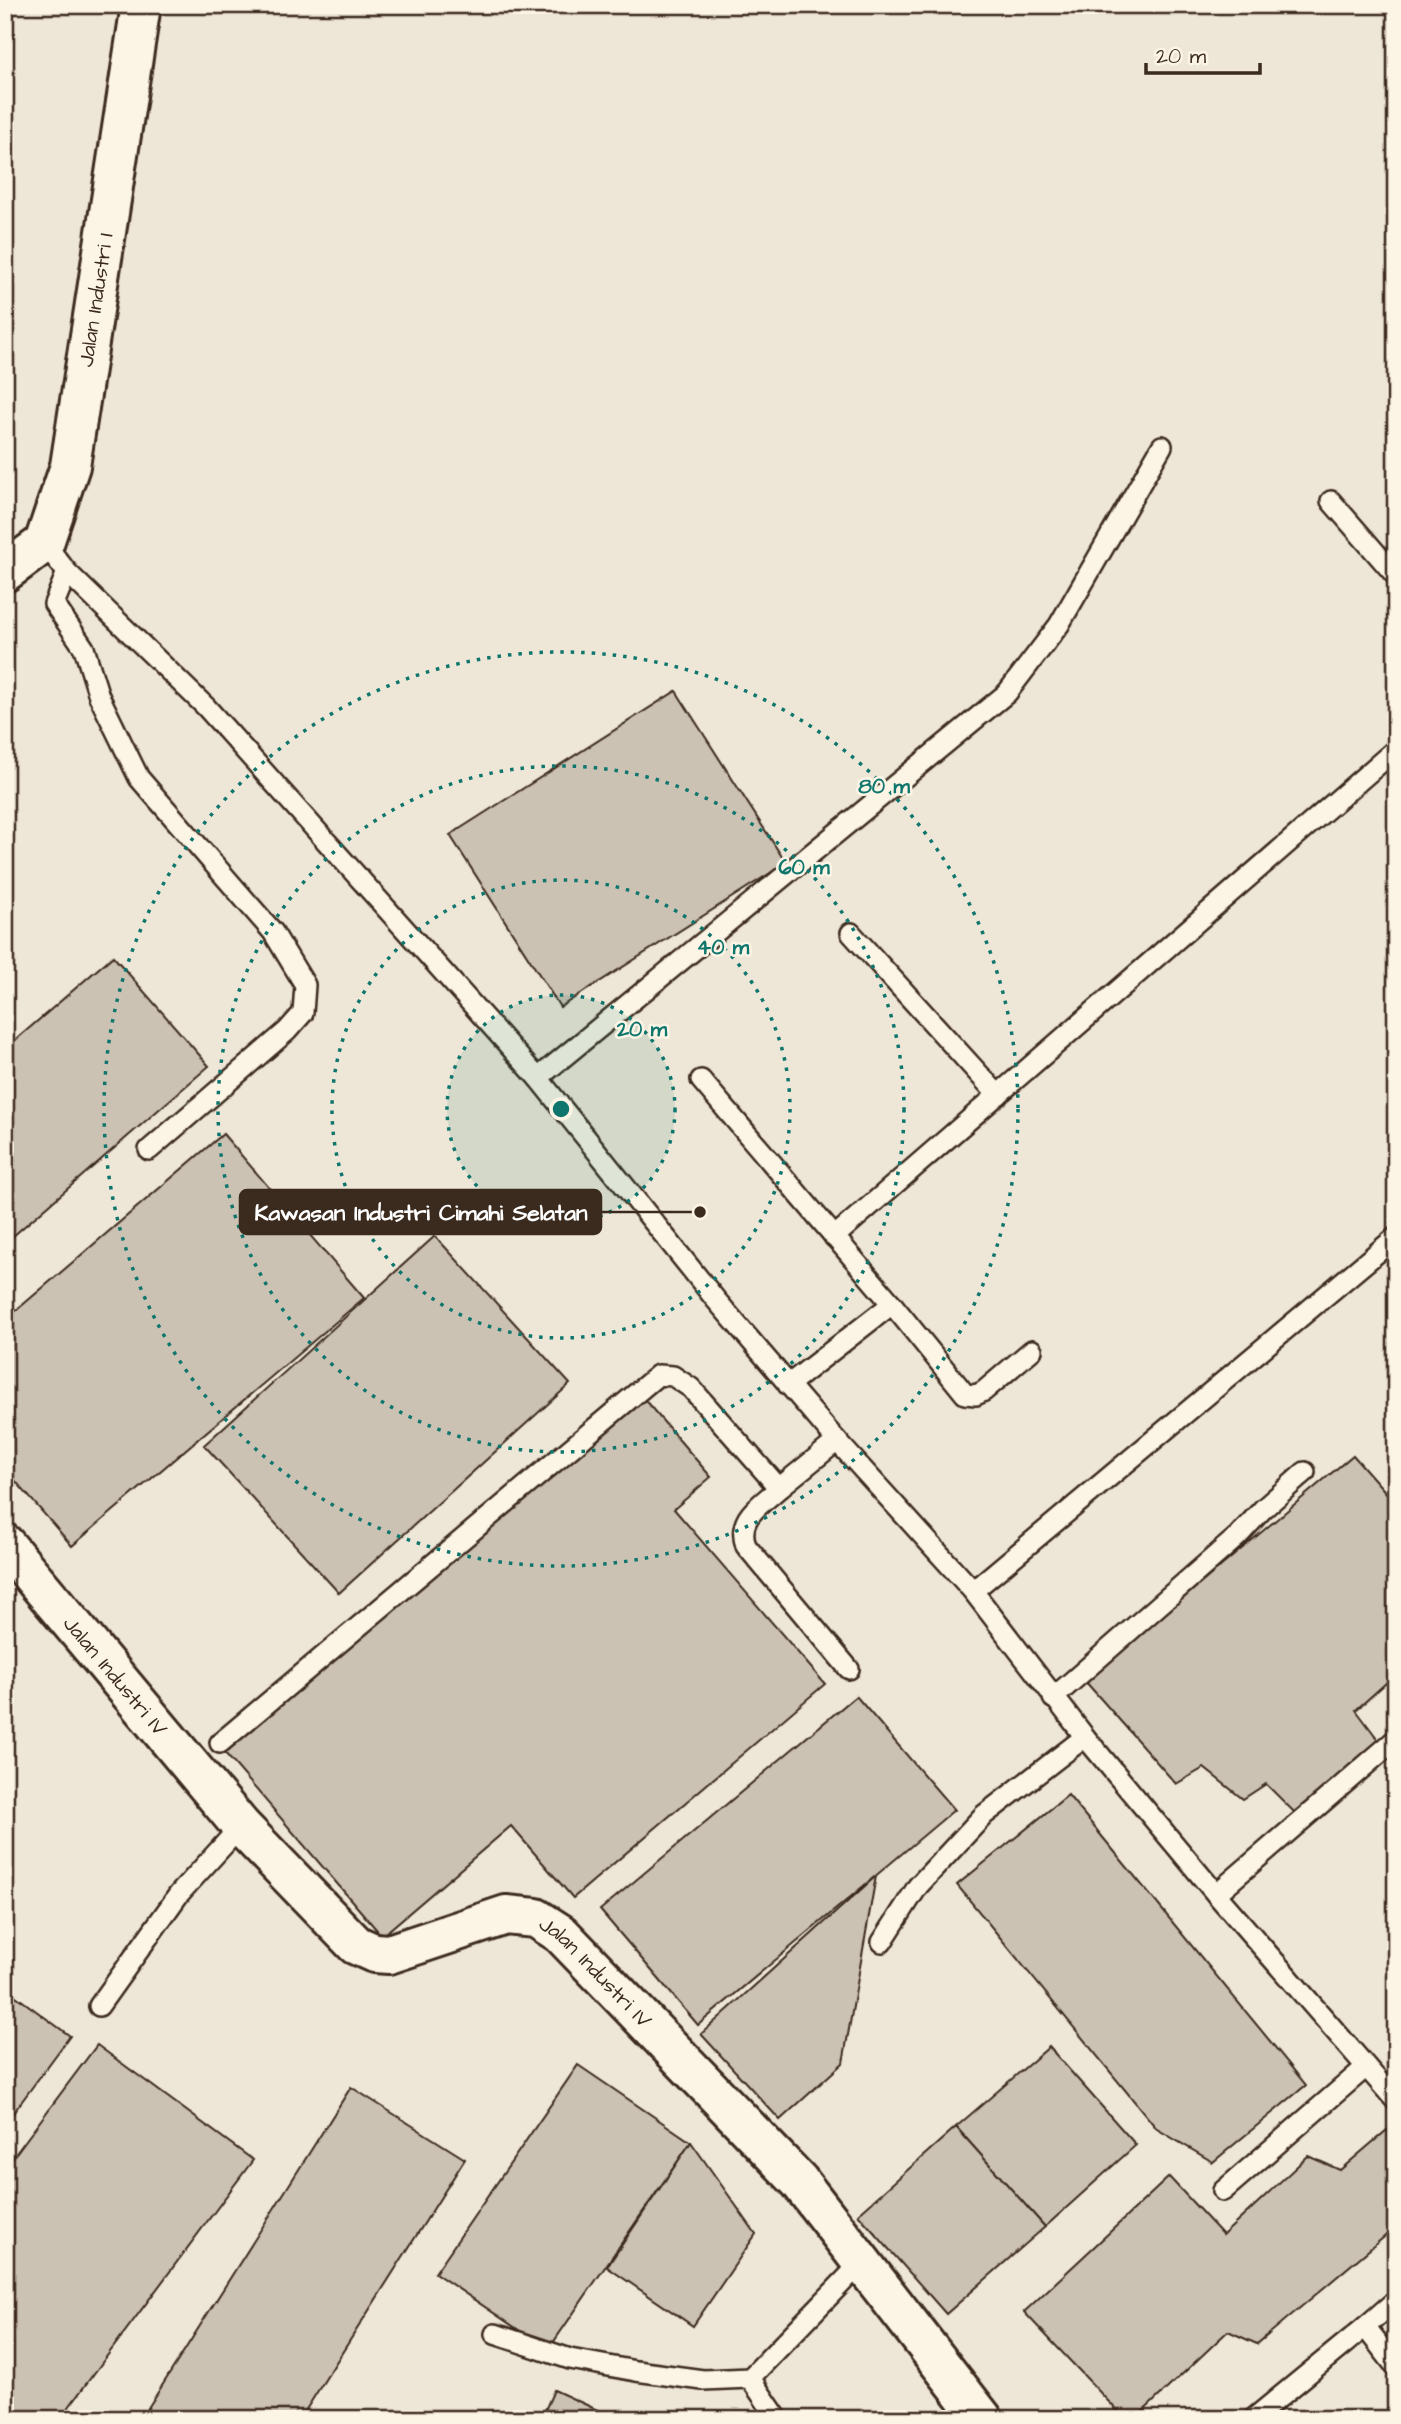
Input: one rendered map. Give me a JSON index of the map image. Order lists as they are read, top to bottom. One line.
{"streets":{"main road":["Jalan Industri I","Jalan Industri IV"]},"places":["Kawasan Industri Cimahi Selatan"],"scale_bar":"20 m","rings":["80 m","60 m","40 m","20 m"]}
